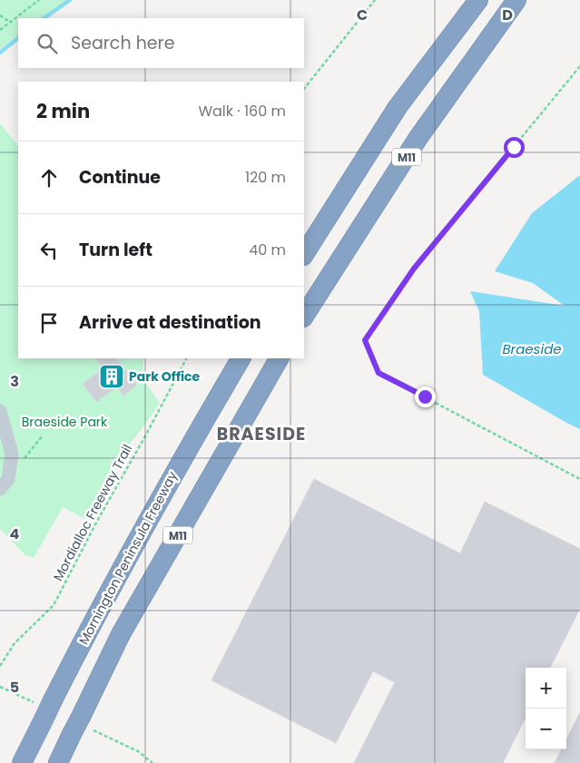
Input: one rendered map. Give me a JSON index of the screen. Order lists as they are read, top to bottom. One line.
{"streets":{"highway":["M11","Mornington Peninsula Freeway"],"path":["Mordialloc Freeway Trail"]},"districts":["BRAESIDE"],"water":["Braeside"],"parks":["Braeside Park"],"places":{"building":["Park Office"]},"page":{"search":"Search here","heading":["2 min","Walk · 160 m"],"list":[["Continue","120 m"],["Turn left","40 m"],"Arrive at destination"],"map_buttons":["+","−"]},"grid":{"columns":["C","D"],"rows":["3","4","5"]}}
